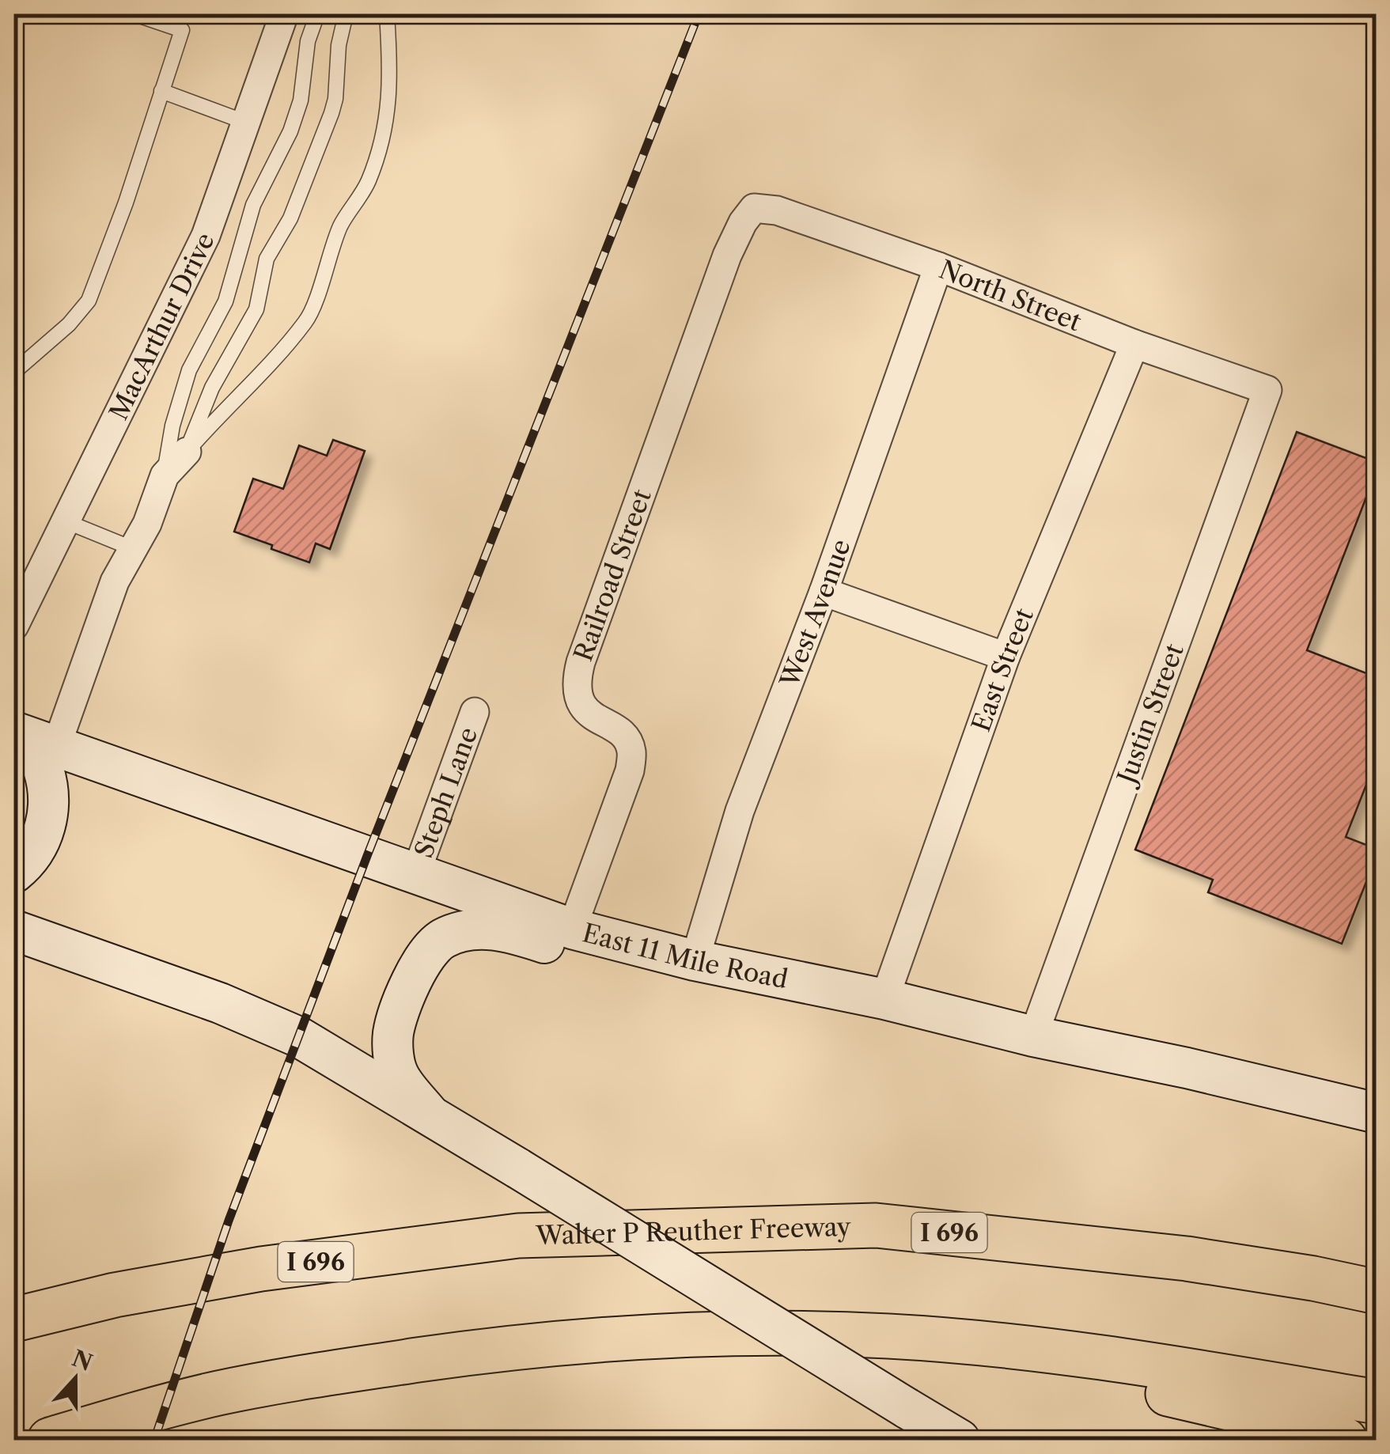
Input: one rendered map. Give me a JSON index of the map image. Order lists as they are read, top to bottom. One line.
{"streets":{"highway":["Walter P Reuther Freeway","I 696"],"main road":["East 11 Mile Road"],"street":["North Street","MacArthur Drive","Railroad Street","West Avenue","East Street","Justin Street","Steph Lane"]},"crossings":[["North Street","Railroad Street"],["North Street","West Avenue"],["North Street","East Street"],["North Street","Justin Street"],["Railroad Street","East 11 Mile Road"],["West Avenue","East 11 Mile Road"],["East Street","East 11 Mile Road"],["Justin Street","East 11 Mile Road"],["Steph Lane","East 11 Mile Road"]],"north":"top"}
